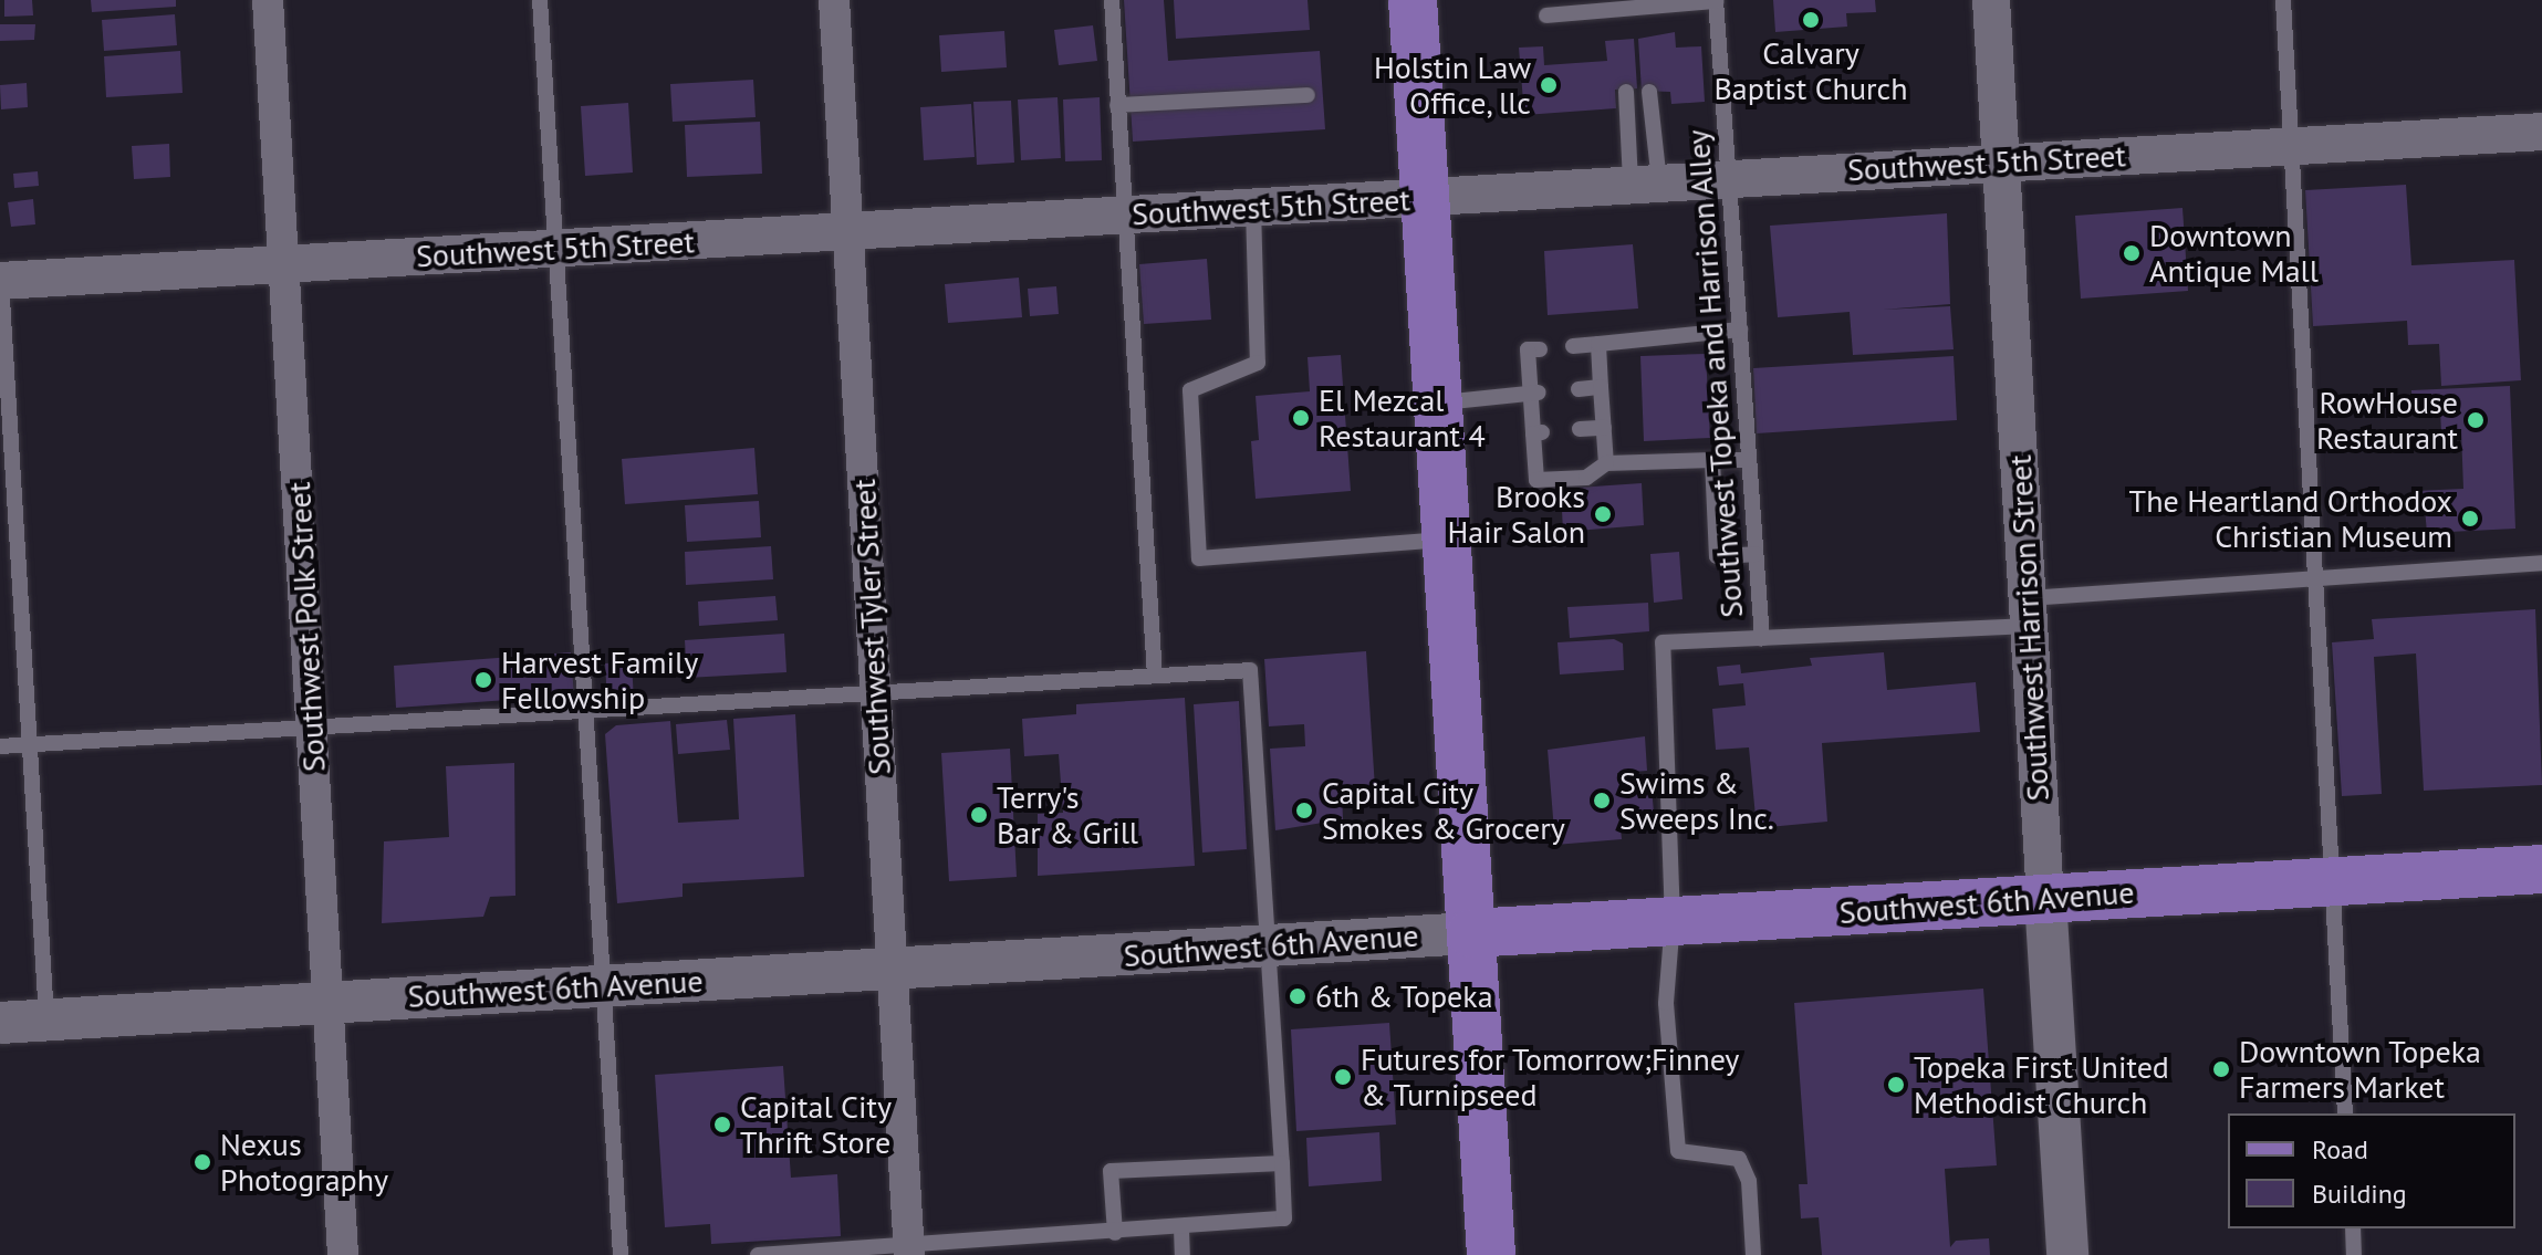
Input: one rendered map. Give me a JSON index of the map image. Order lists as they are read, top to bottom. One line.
{"streets":{"main road":["Southwest Harrison Street","Southwest 6th Avenue"],"street":["Southwest 5th Street","Southwest Polk Street","Southwest Tyler Street"],"lane":["Southwest Topeka and Harrison Alley"]},"crossings":[["Southwest 5th Street","Southwest Topeka and Harrison Alley"],["Southwest 5th Street","Southwest Polk Street"],["Southwest 5th Street","Southwest Tyler Street"],["Southwest 5th Street","Southwest Harrison Street"],["Southwest Topeka and Harrison Alley","Southwest Harrison Street"],["Southwest Topeka and Harrison Alley","Southwest 6th Avenue"],["Southwest Polk Street","Southwest 6th Avenue"],["Southwest Tyler Street","Southwest 6th Avenue"],["Southwest Harrison Street","Southwest 6th Avenue"]],"places":["Calvary Baptist Church","Holstin Law Office, llc","Downtown Antique Mall","El Mezcal Restaurant 4","RowHouse Restaurant","Brooks Hair Salon","The Heartland Orthodox Christian Museum","Harvest Family Fellowship","Swims & Sweeps Inc.","Capital City Smokes & Grocery","Terry's Bar & Grill","6th & Topeka","Downtown Topeka Farmers Market","Futures for Tomorrow;Finney & Turnipseed","Topeka First United Methodist Church","Capital City Thrift Store","Nexus Photography"],"legend":["Road","Building"]}
